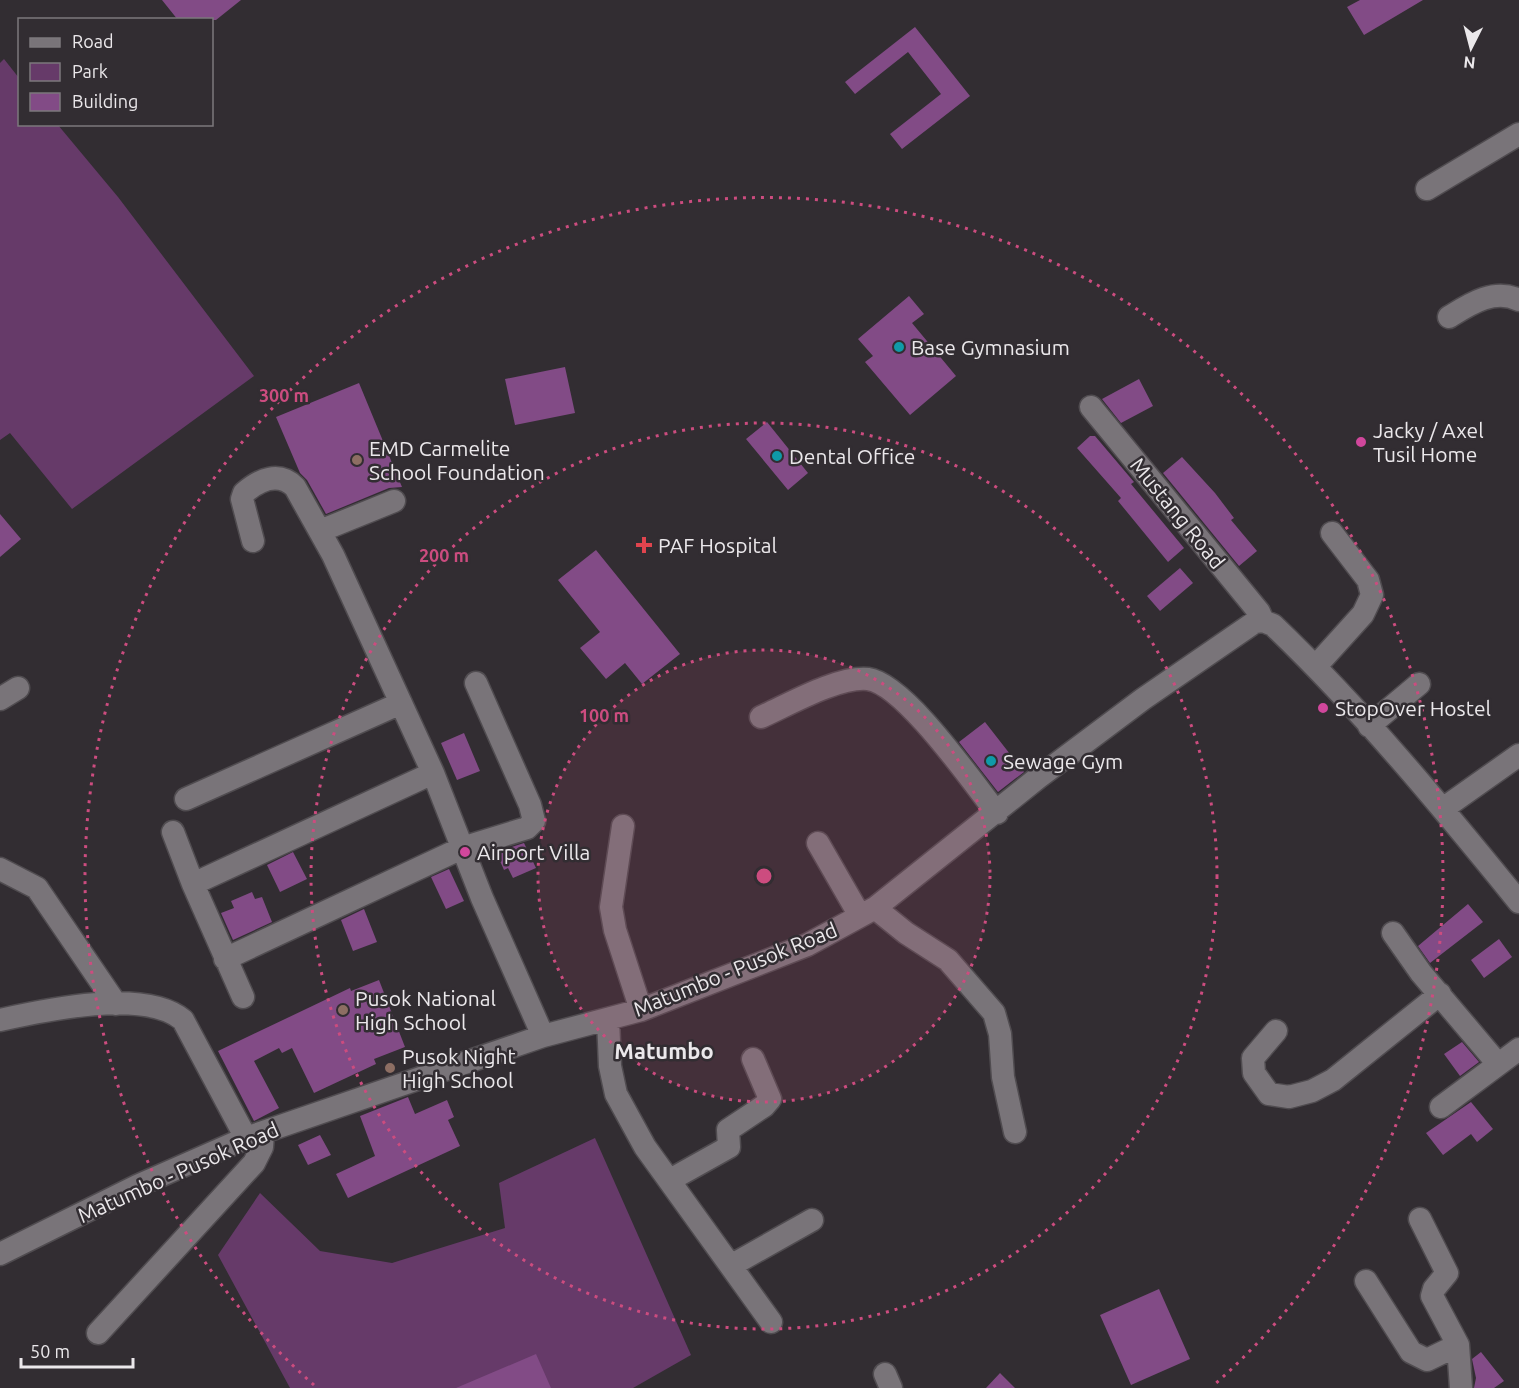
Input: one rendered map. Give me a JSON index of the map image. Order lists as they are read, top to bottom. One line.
{"streets":{"street":["Mustang Road","Matumbo - Pusok Road"]},"crossings":[["Mustang Road","Matumbo - Pusok Road"]],"districts":["Matumbo"],"places":{"other":["Base Gymnasium","Jacky / Axel Tusil Home","Dental Office","EMD Carmelite School Foundation","StopOver Hostel","Sewage Gym","Airport Villa","Pusok National High School","Pusok Night High School"],"health":["PAF Hospital"]},"legend":["Road","Park","Building"],"scale_bar":"50 m","north":"bottom","rings":["300 m","200 m","100 m"]}
